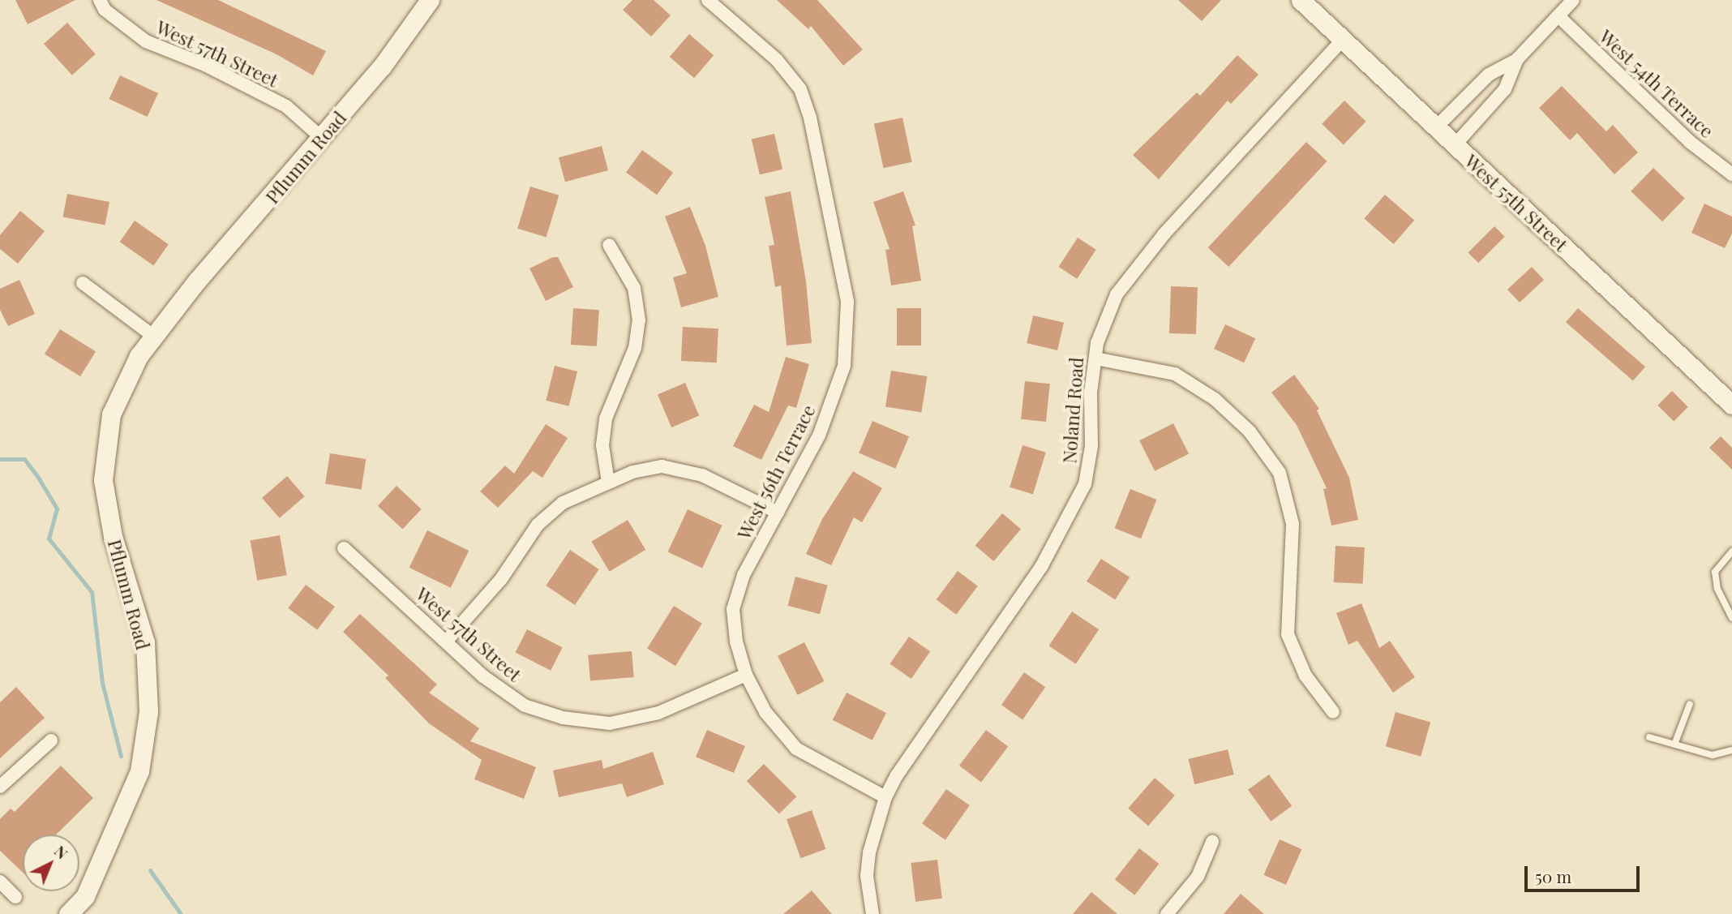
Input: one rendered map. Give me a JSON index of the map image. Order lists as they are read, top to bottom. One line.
{"streets":{"main road":["Pflumm Road","West 55th Street"],"street":["West 57th Street","West 54th Terrace","Noland Road","West 56th Terrace"]},"crossings":[["West 57th Street","Pflumm Road"],["West 57th Street","West 56th Terrace"],["West 55th Street","Noland Road"],["Noland Road","West 56th Terrace"]],"scale_bar":"50 m","north":"top right"}
